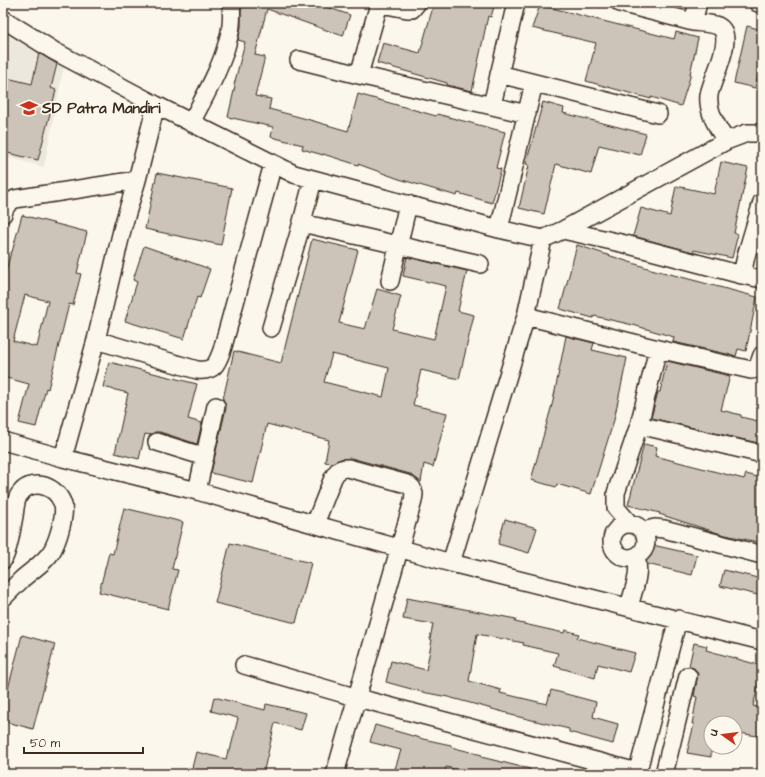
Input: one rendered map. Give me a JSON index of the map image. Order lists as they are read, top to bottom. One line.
{"places":{"school or university":["SD Patra Mandiri"]},"scale_bar":"50 m","north":"left"}
